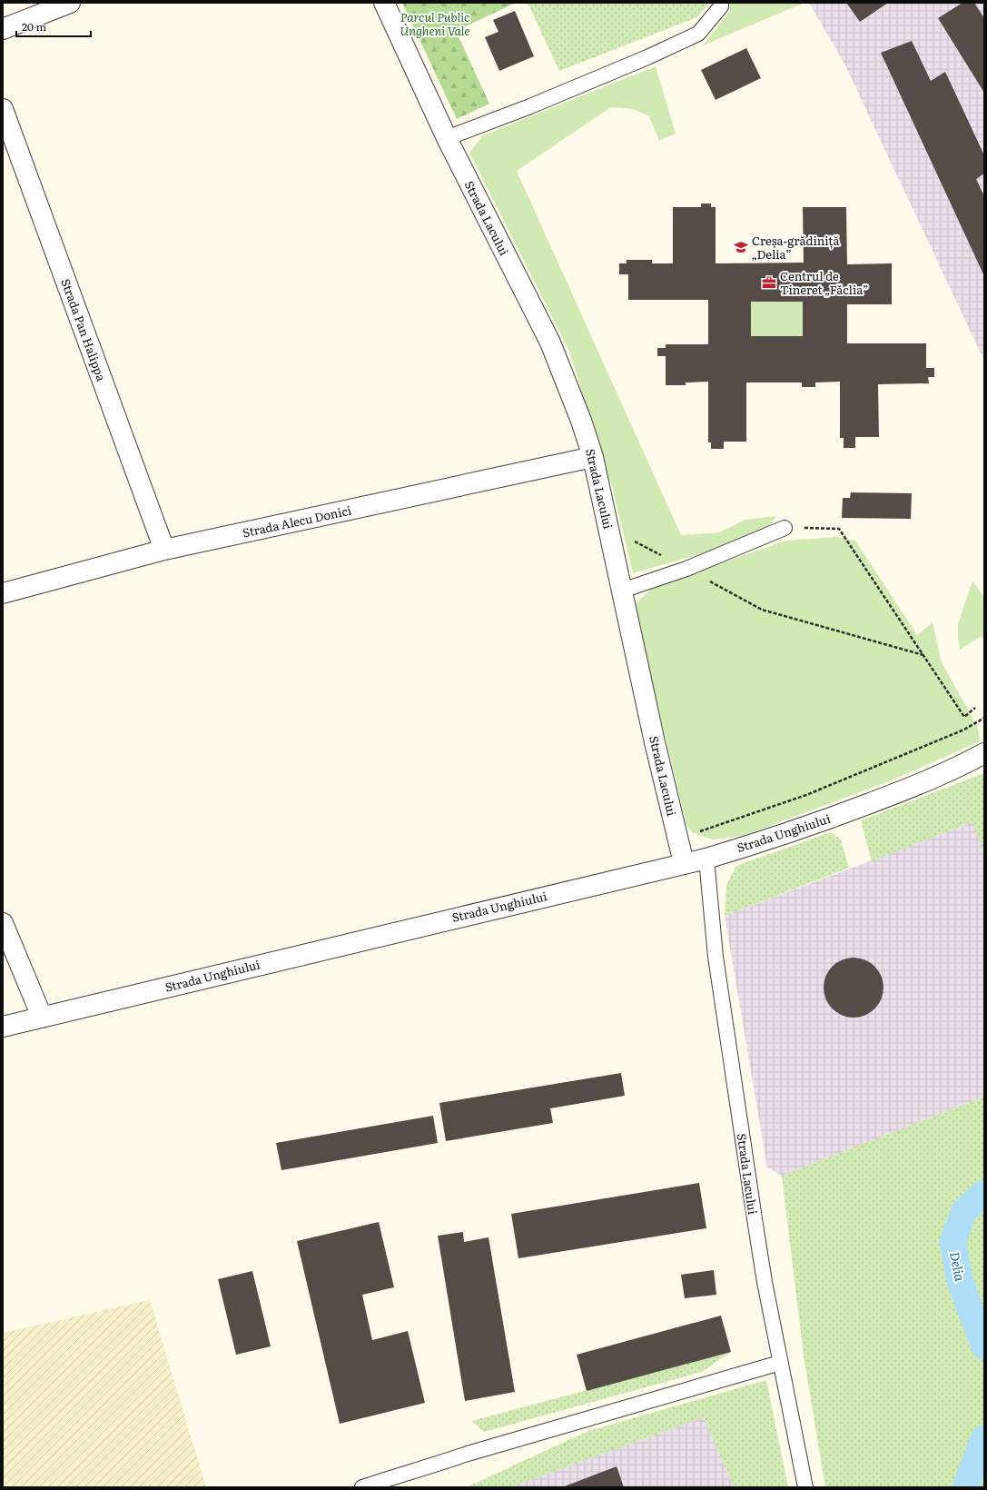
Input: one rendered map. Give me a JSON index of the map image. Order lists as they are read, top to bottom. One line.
{"streets":{"street":["Strada Lacului","Strada Pan Halippa","Strada Alecu Donici","Strada Unghiului"]},"crossings":[["Strada Lacului","Strada Alecu Donici"],["Strada Lacului","Strada Unghiului"],["Strada Pan Halippa","Strada Alecu Donici"]],"water":["Delia"],"parks":["Parcul Public Ungheni Vale"],"places":{"school or university":["Creșa-grădiniță „Delia”"],"office":["Centrul de Tineret „Făclia”"]},"scale_bar":"20 m"}
